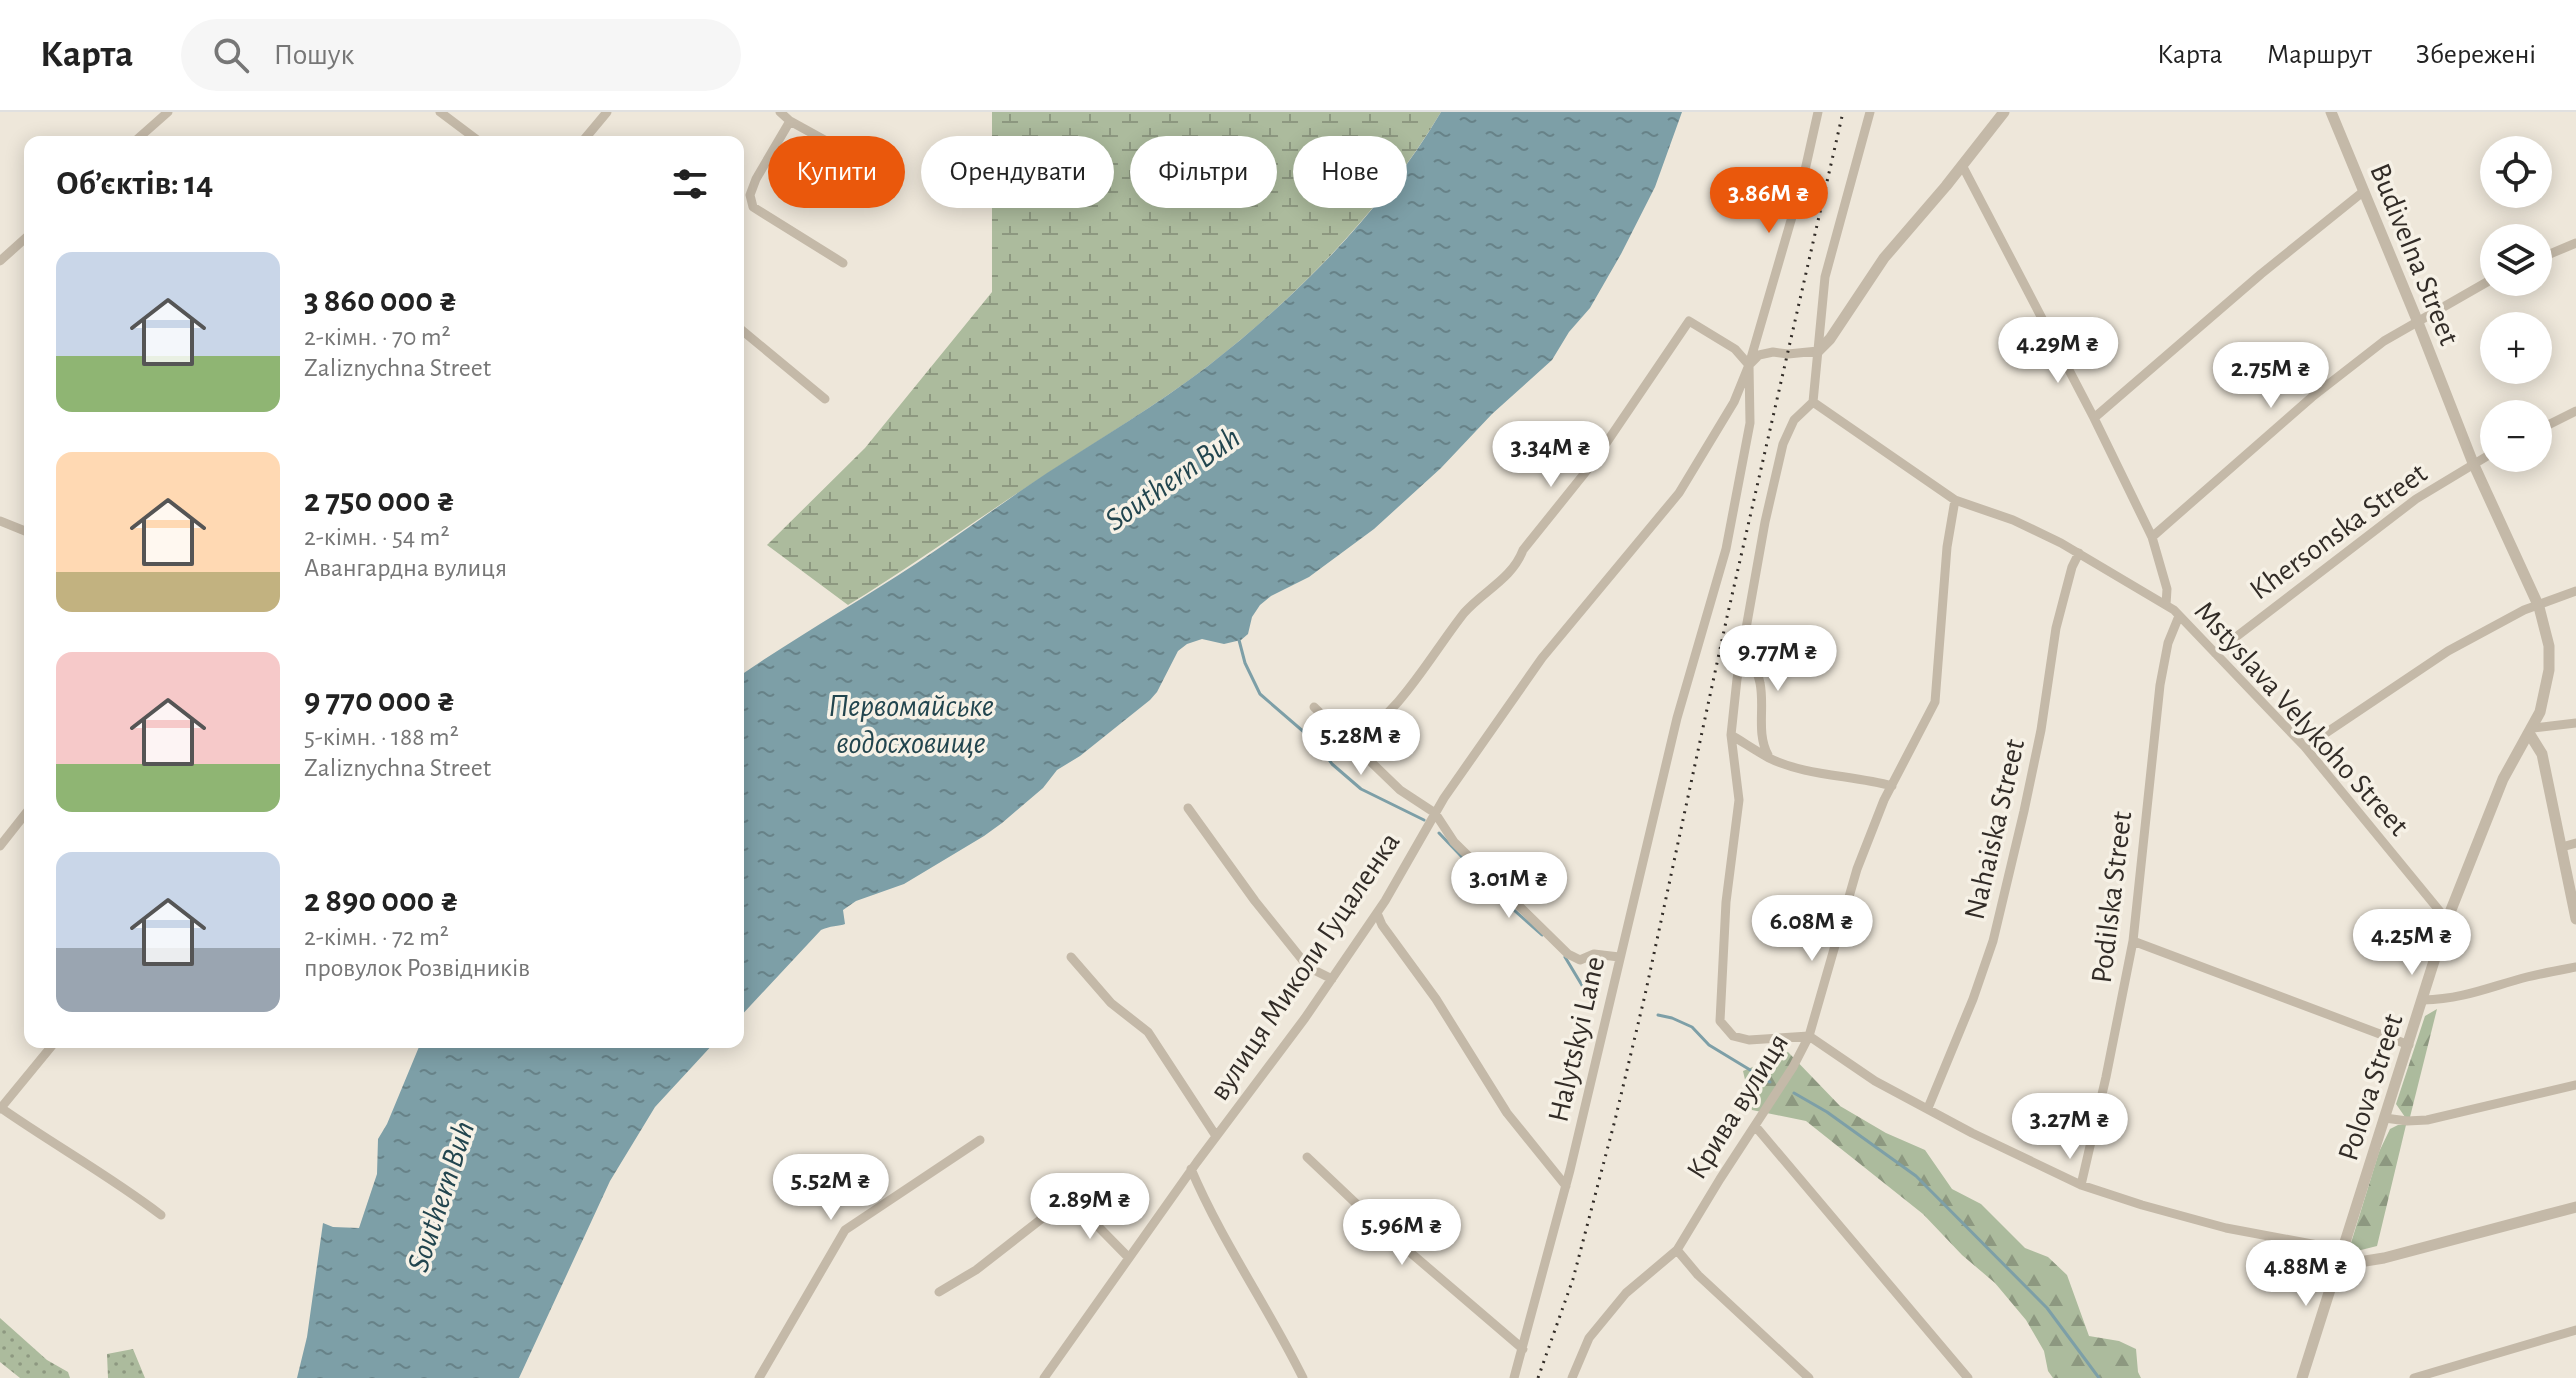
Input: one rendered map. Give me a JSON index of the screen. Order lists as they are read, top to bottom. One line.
{"streets":{"street":["Budivelna Street","Khersonska Street","Mstyslava Velykoho Street","Nahaiska Street","Podilska Street","вулиця Миколи Гуцаленка","Halytskyi Lane","Polova Street","Крива вулиця"]},"crossings":[["Budivelna Street","Khersonska Street"],["Budivelna Street","Polova Street"],["Khersonska Street","Mstyslava Velykoho Street"],["Mstyslava Velykoho Street","Nahaiska Street"],["Mstyslava Velykoho Street","Podilska Street"],["Mstyslava Velykoho Street","Polova Street"],["Mstyslava Velykoho Street","Крива вулиця"],["вулиця Миколи Гуцаленка","Halytskyi Lane"]],"water":["Southern Buh","Первомайське водосховище"],"page":{"header":"Карта","search":"Пошук","nav":["Карта","Маршрут","Збережені"],"map_buttons":["+","−"],"chip":["Купити","Орендувати","Фільтри","Нове"],"heading":"Об’єктів: 14","price":["3.86M ₴","4.29M ₴","2.75M ₴","3.34M ₴","9.77M ₴","5.28M ₴","3.01M ₴","6.08M ₴","4.25M ₴","3.27M ₴","5.52M ₴","2.89M ₴","5.96M ₴","4.88M ₴"],"list":[{"name":"3 860 000 ₴","note":"2-кімн. · 70 m² · Zaliznychna Street"},{"name":"2 750 000 ₴","note":"2-кімн. · 54 m² · Авангардна вулиця"},{"name":"9 770 000 ₴","note":"5-кімн. · 188 m² · Zaliznychna Street"},{"name":"2 890 000 ₴","note":"2-кімн. · 72 m² · провулок Розвідників"}]}}
